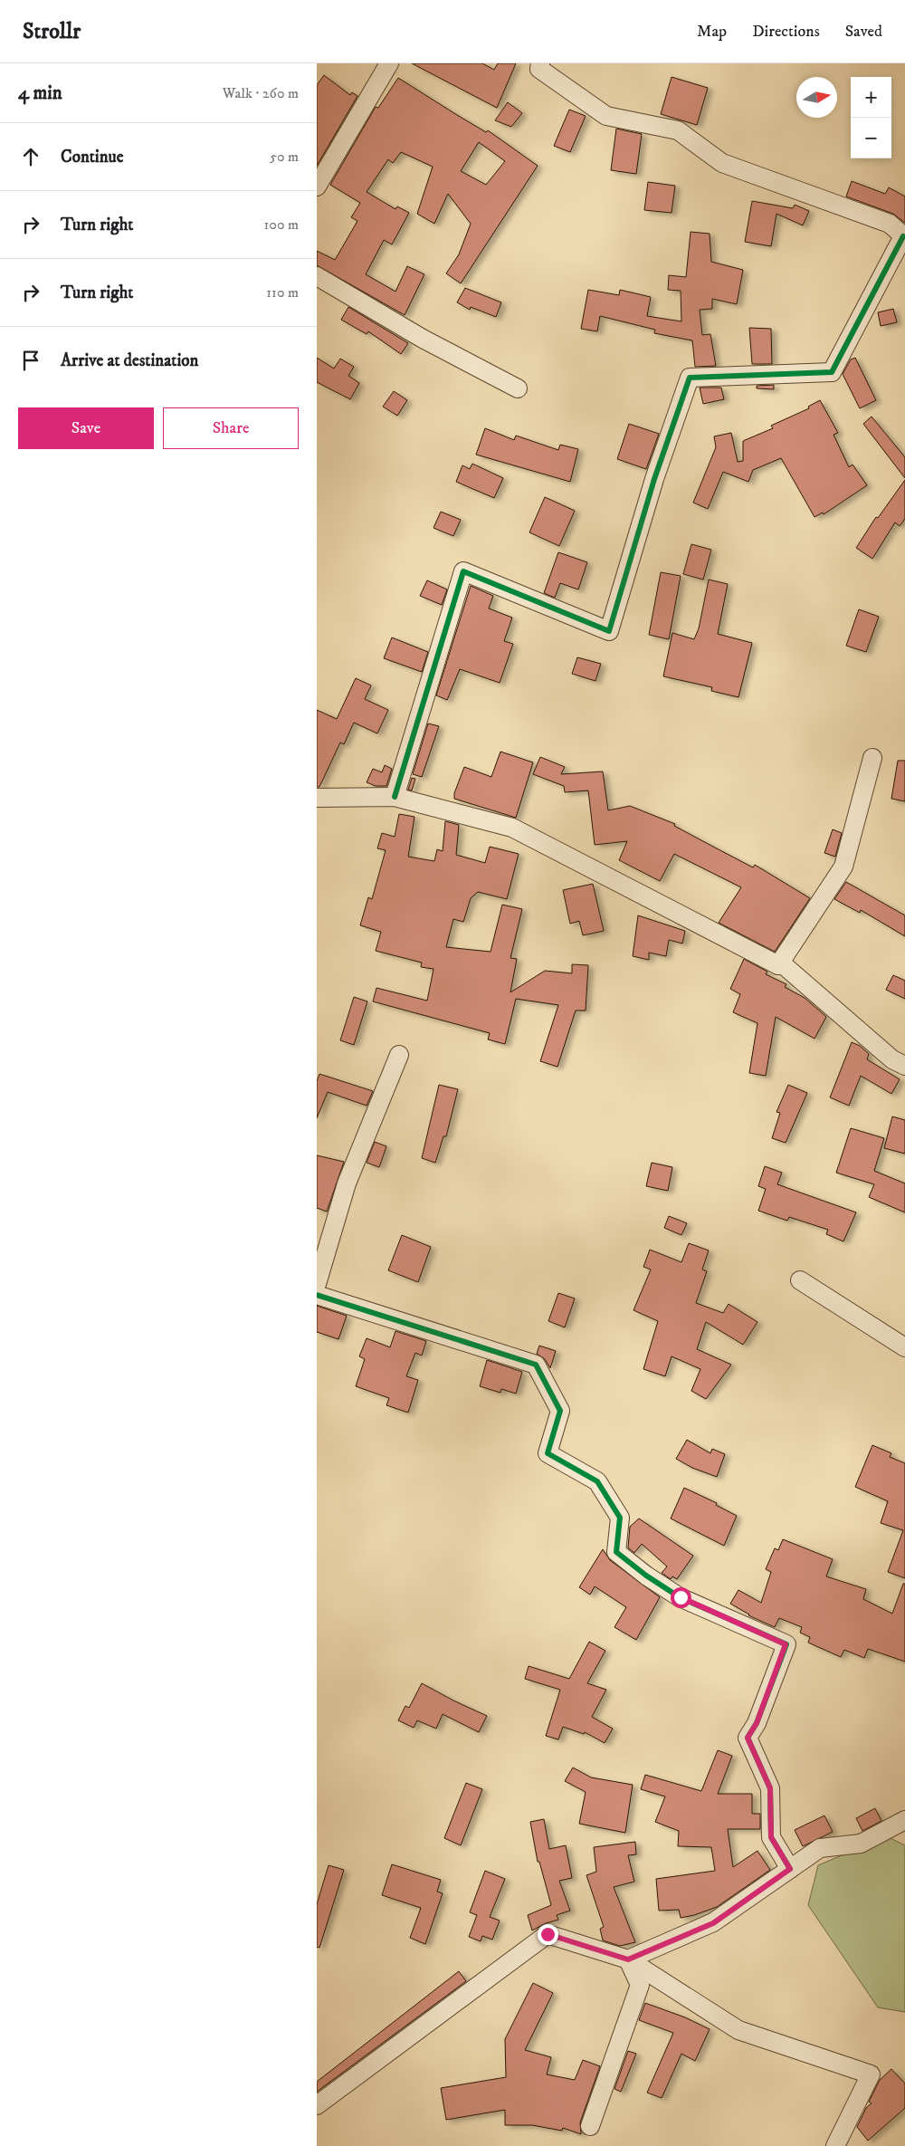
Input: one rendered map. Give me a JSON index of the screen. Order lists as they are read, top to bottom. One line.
{"north":"right","page":{"header":"Strollr","nav":["Map","Directions","Saved"],"heading":["4 min","Walk · 260 m"],"map_buttons":["+","−"],"list":[["Continue","50 m"],["Turn right","100 m"],["Turn right","110 m"],"Arrive at destination"],"buttons":["Save","Share"]}}
